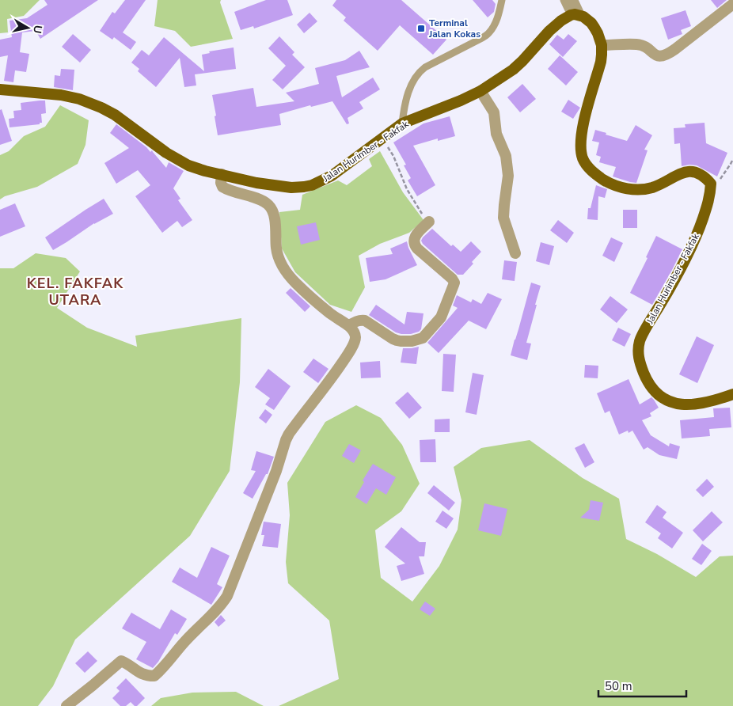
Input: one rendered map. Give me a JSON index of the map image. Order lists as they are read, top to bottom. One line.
{"streets":{"main road":["Jalan Hurimber - Fakfak"]},"districts":["KEL. FAKFAK UTARA"],"places":{"transit":["Terminal Jalan Kokas"]},"scale_bar":"50 m","north":"right"}
